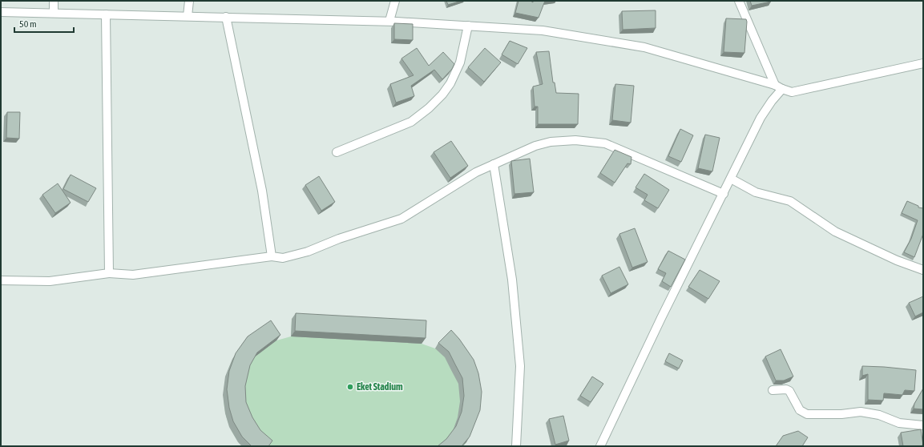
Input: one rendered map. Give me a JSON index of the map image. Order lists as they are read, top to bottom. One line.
{"places":["Eket Stadium"],"scale_bar":"50 m"}
